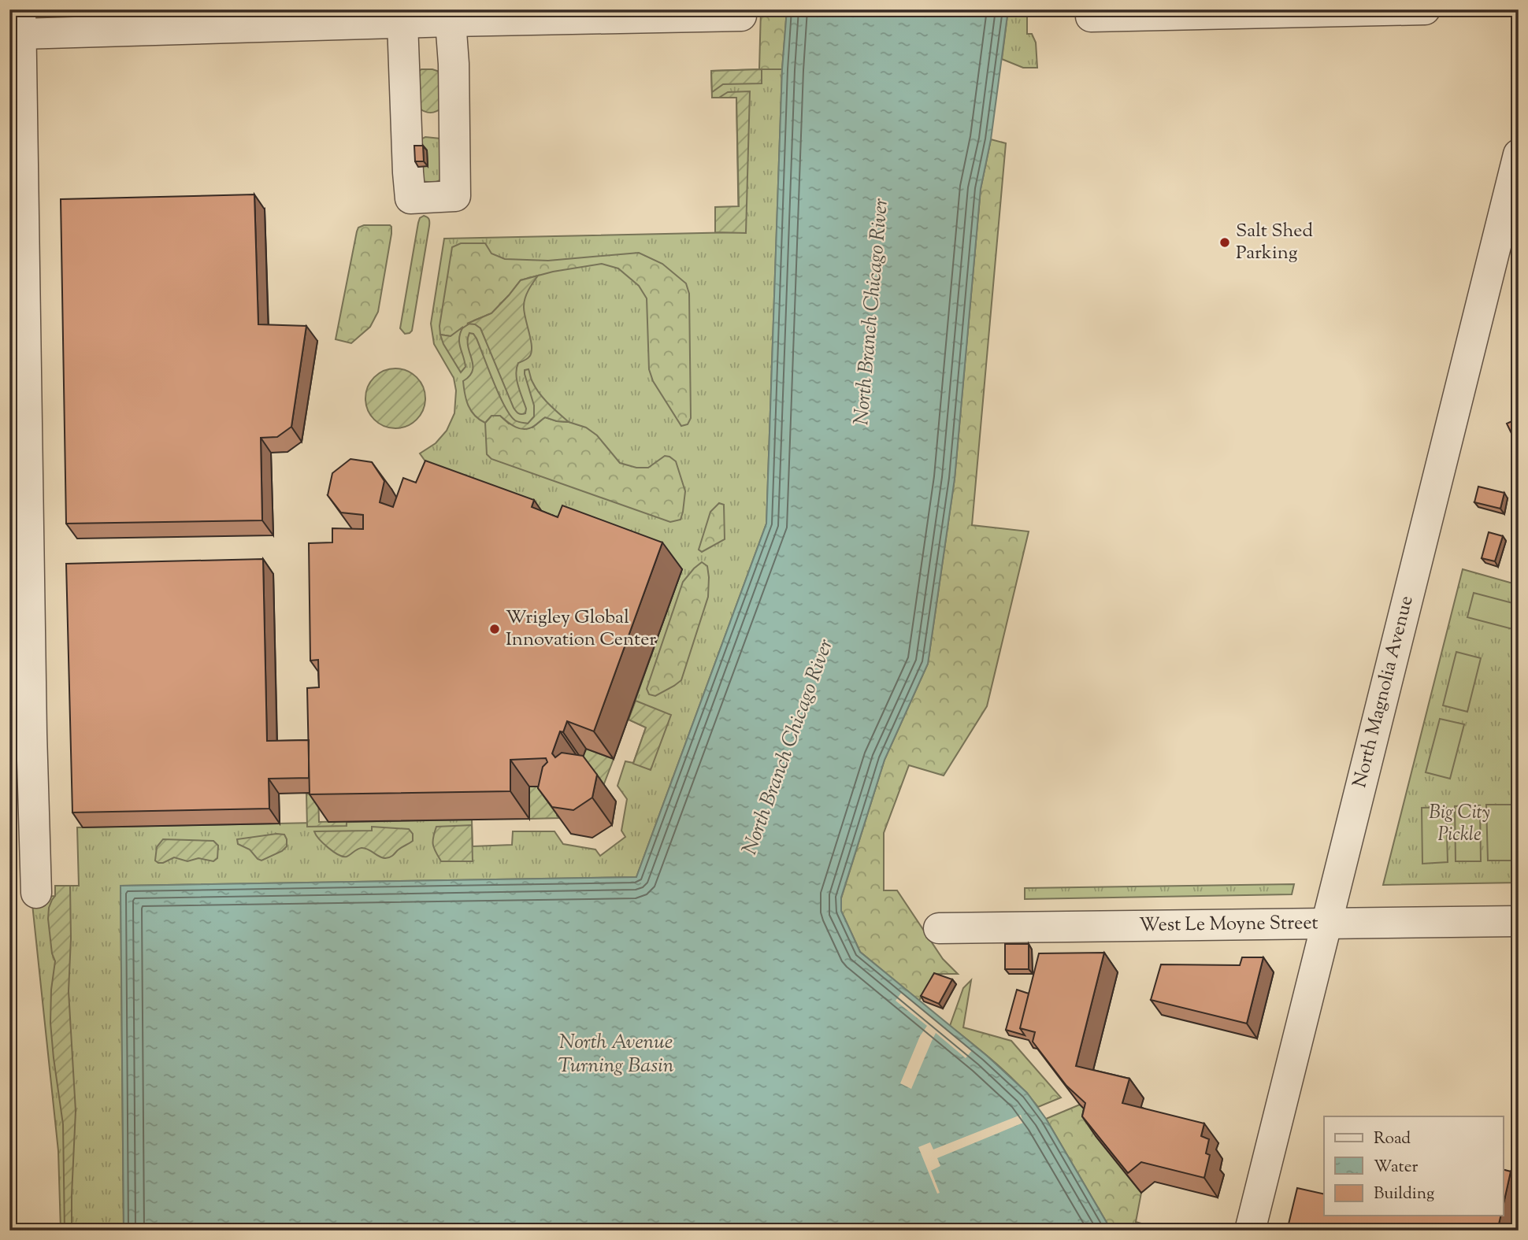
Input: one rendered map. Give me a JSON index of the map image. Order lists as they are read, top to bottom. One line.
{"streets":{"street":["North Magnolia Avenue","West Le Moyne Street"]},"crossings":[["North Magnolia Avenue","West Le Moyne Street"]],"water":["North Branch Chicago River","North Avenue Turning Basin"],"parks":["Big City Pickle"],"places":["Salt Shed Parking","Wrigley Global Innovation Center"],"legend":["Road","Water","Building"]}
